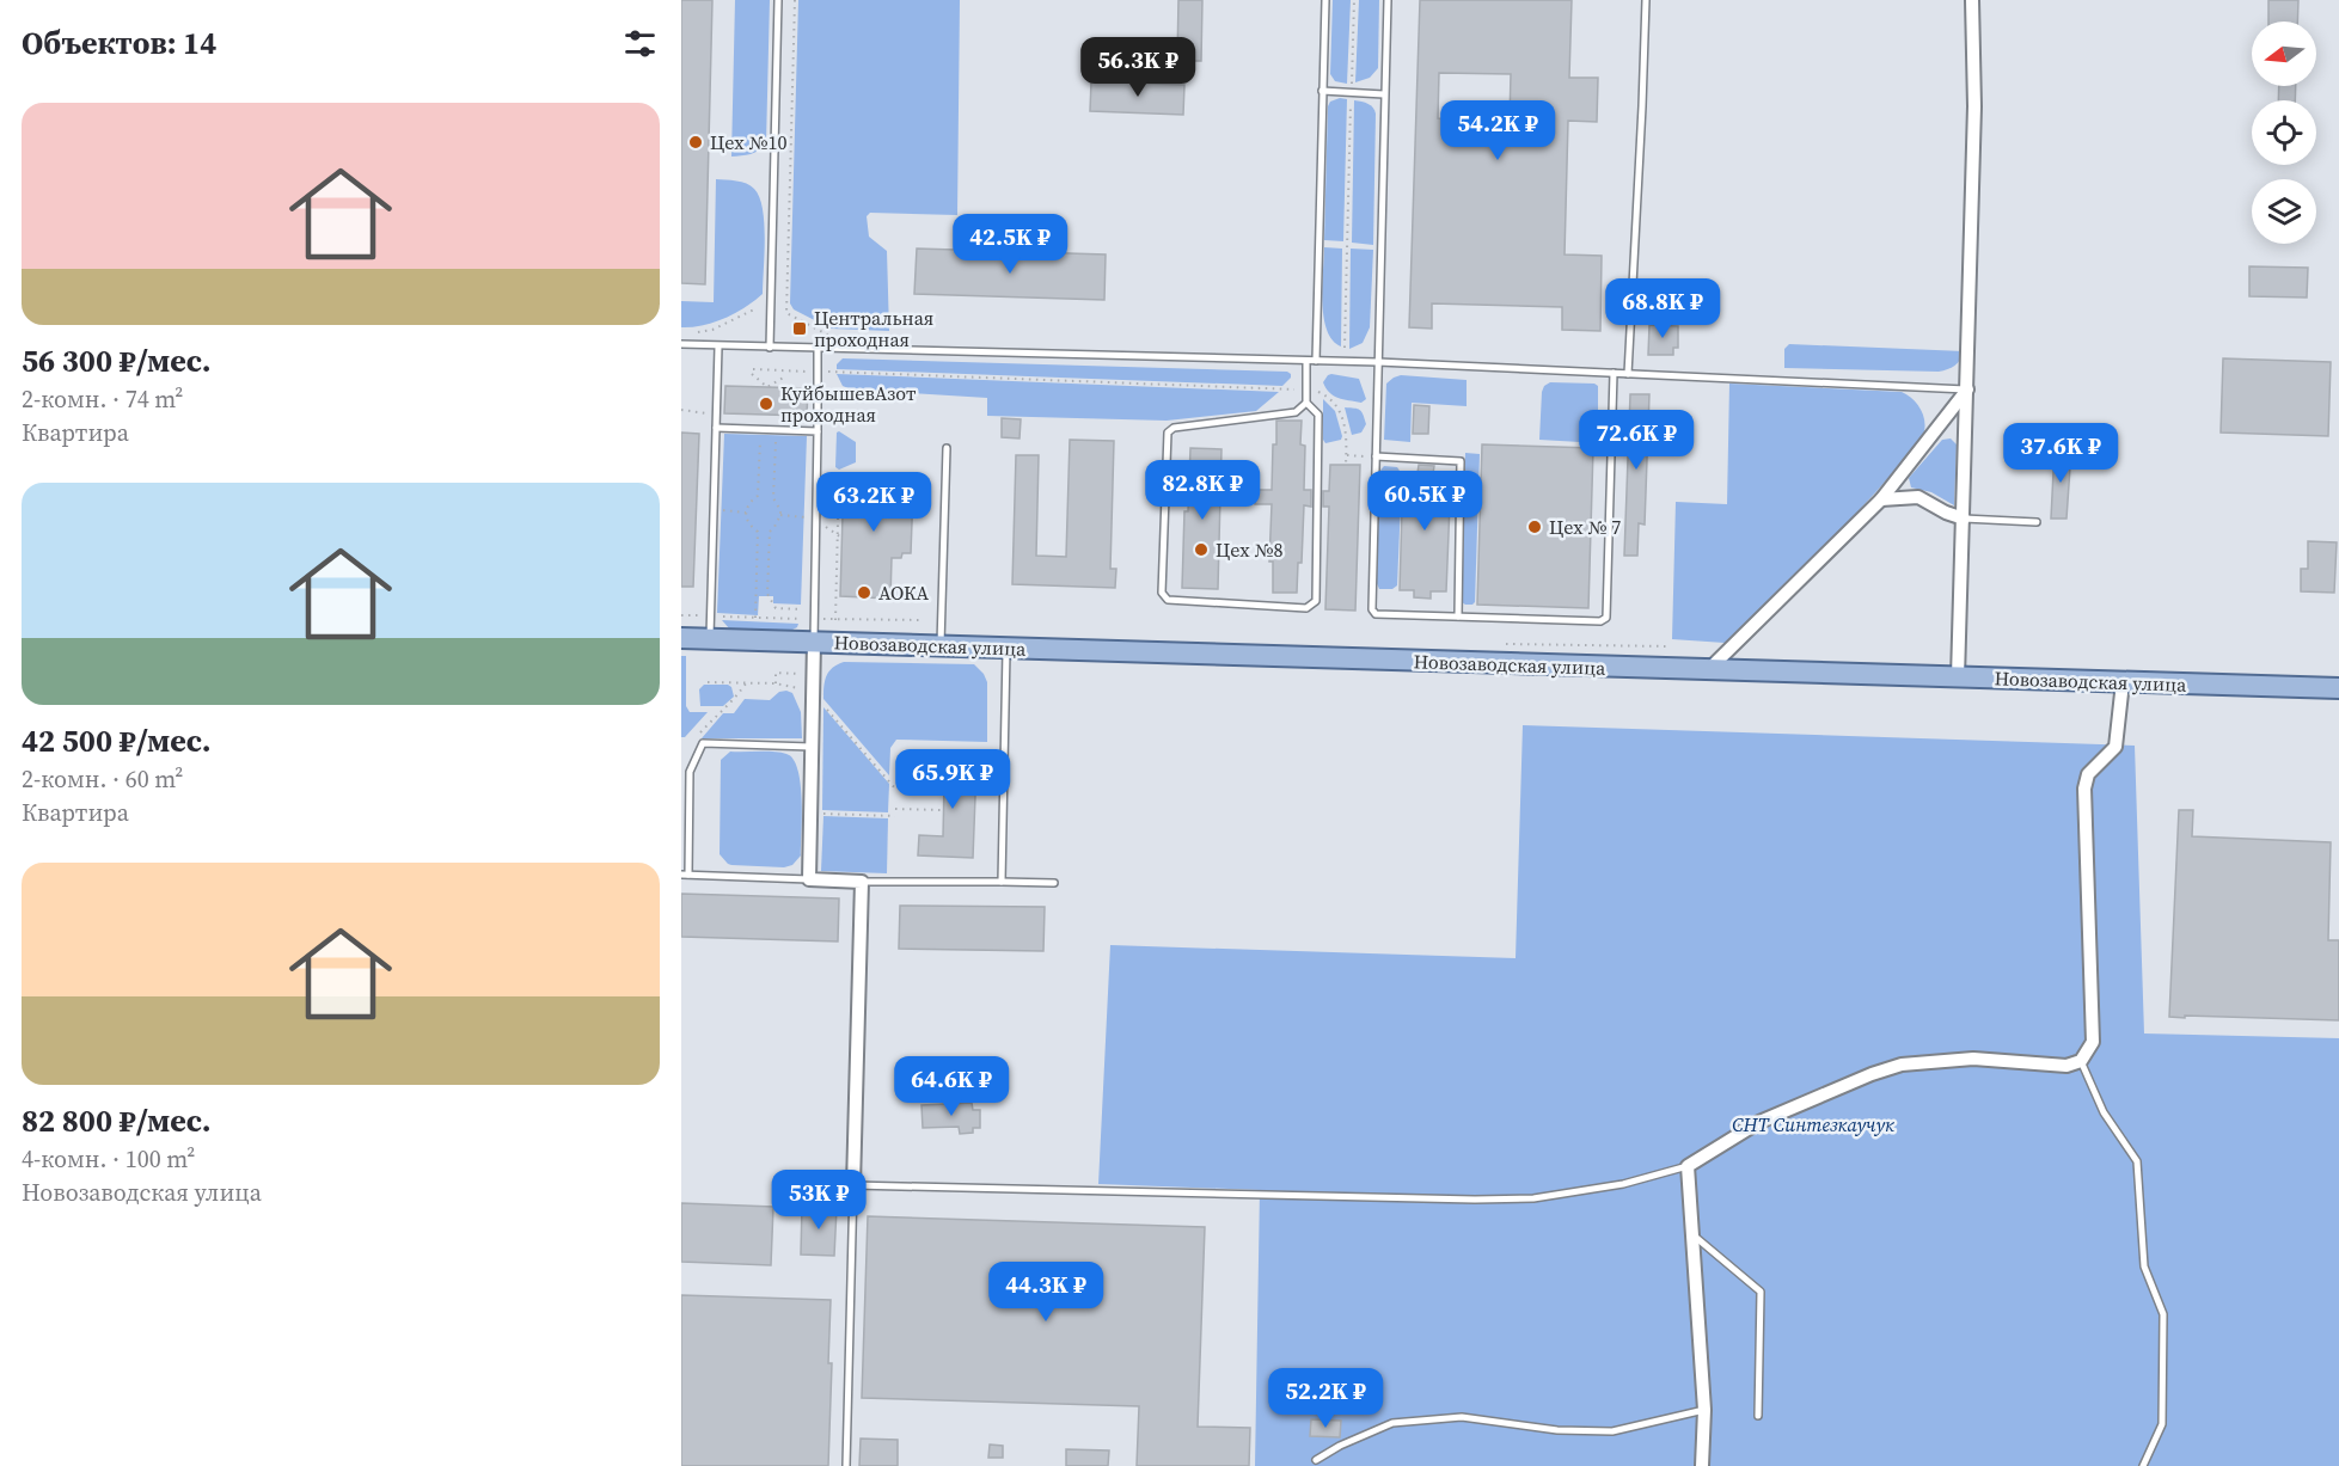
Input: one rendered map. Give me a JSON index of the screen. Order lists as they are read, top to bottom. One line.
{"streets":{"main road":["Новозаводская улица"]},"parks":["СНТ Синтезкаучук"],"places":{"other":["Цех №10","КуйбышевАзот проходная","Цех № 7","Цех №8","АОКА"],"transit":["Центральная проходная"]},"north":"left","page":{"heading":"Объектов: 14","price":["56.3K ₽","54.2K ₽","42.5K ₽","68.8K ₽","72.6K ₽","37.6K ₽","82.8K ₽","60.5K ₽","63.2K ₽","65.9K ₽","64.6K ₽","53K ₽","44.3K ₽","52.2K ₽"],"list":[{"name":"56 300 ₽/мес.","note":"2-комн. · 74 m² · Квартира"},{"name":"42 500 ₽/мес.","note":"2-комн. · 60 m² · Квартира"},{"name":"82 800 ₽/мес.","note":"4-комн. · 100 m² · Новозаводская улица"}]}}
